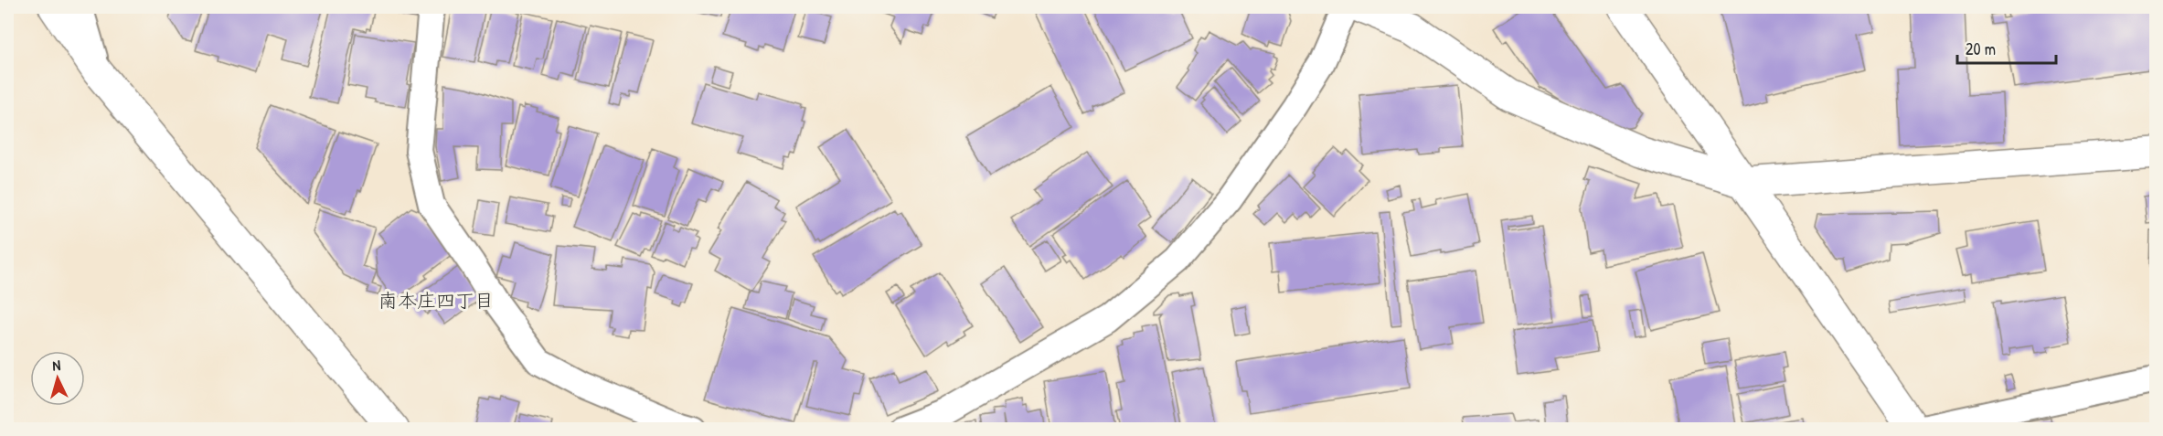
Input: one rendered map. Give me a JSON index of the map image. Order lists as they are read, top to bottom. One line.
{"districts":["南本庄四丁目"],"scale_bar":"20 m","north":"top"}
